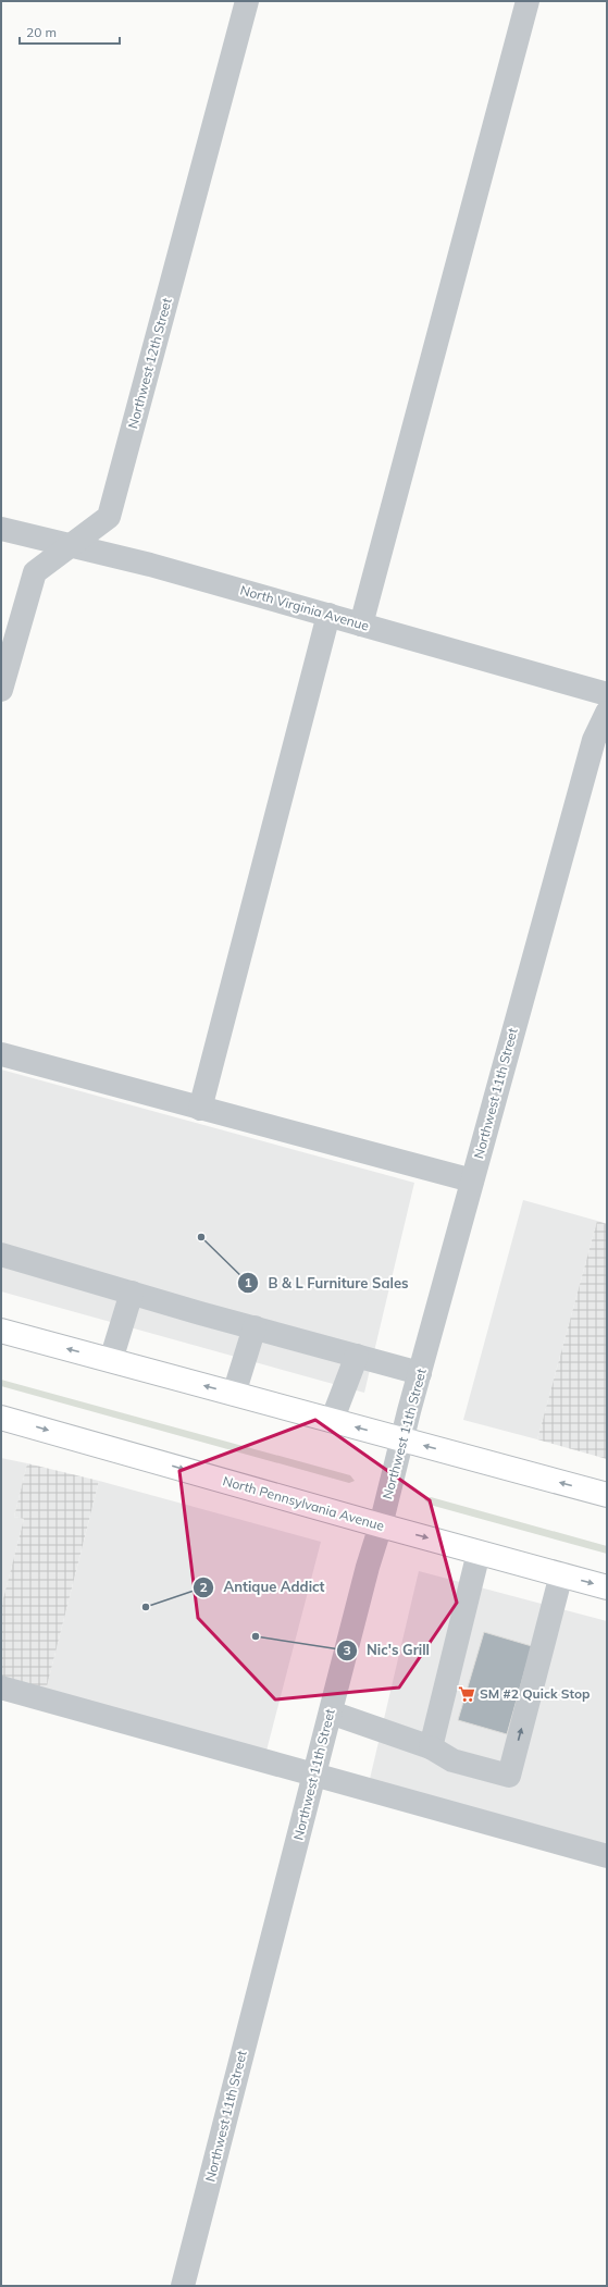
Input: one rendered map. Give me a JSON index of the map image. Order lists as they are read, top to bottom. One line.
{"streets":{"main road":["North Pennsylvania Avenue"],"street":["Northwest 12th Street","North Virginia Avenue","Northwest 11th Street"]},"crossings":[["Northwest 12th Street","North Virginia Avenue"],["Northwest 11th Street","North Pennsylvania Avenue"]],"places":{"other":["B & L Furniture Sales","Antique Addict","Nic's Grill"],"supermarket":["SM #2 Quick Stop"]},"scale_bar":"20 m"}
